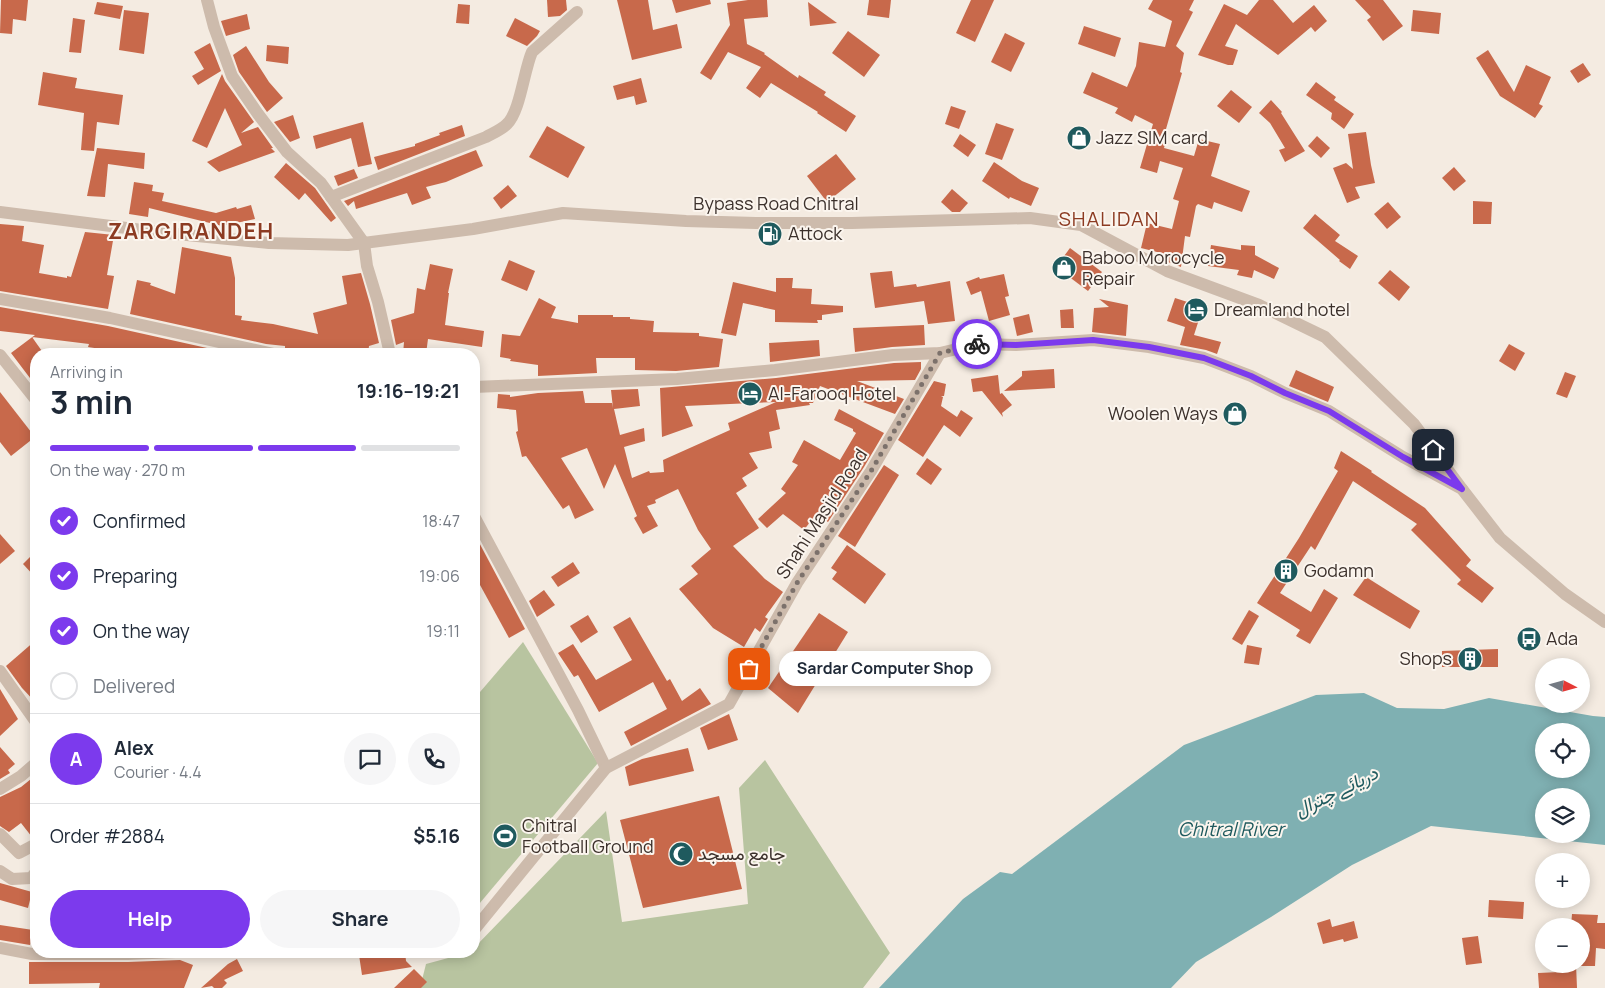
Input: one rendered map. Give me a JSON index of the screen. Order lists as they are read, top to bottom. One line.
{"streets":{"street":["Bypass Road Chitral","Shahi Masjid Road"]},"districts":["SHALIDAN","ZARGIRANDEH"],"water":["دریائے چترال","Chitral River"],"places":{"shop":["Jazz SIM card","Baboo Morocycle Repair","Woolen Ways"],"fuel station":["Attock"],"hotel":["Dreamland hotel","Al-Farooq Hotel"],"building":["Godamn","Shops"],"bus stop":["Ada"],"other":["Sardar Computer Shop"],"sports":["Chitral Football Ground"],"mosque":["جامع مسجد"]},"north":"right","page":{"heading":["3 min","Arriving in","19:16–19:21"],"panel":["Alex","Courier · 4.4","Order #2884","$5.16"],"bar":"On the way · 270 m","list":[["Confirmed","18:47"],["Preparing","19:06"],["On the way","19:11"],"Delivered"],"bubble":"Sardar Computer Shop","map_buttons":["+","−"],"round":"A","buttons":["Help","Share"]}}
